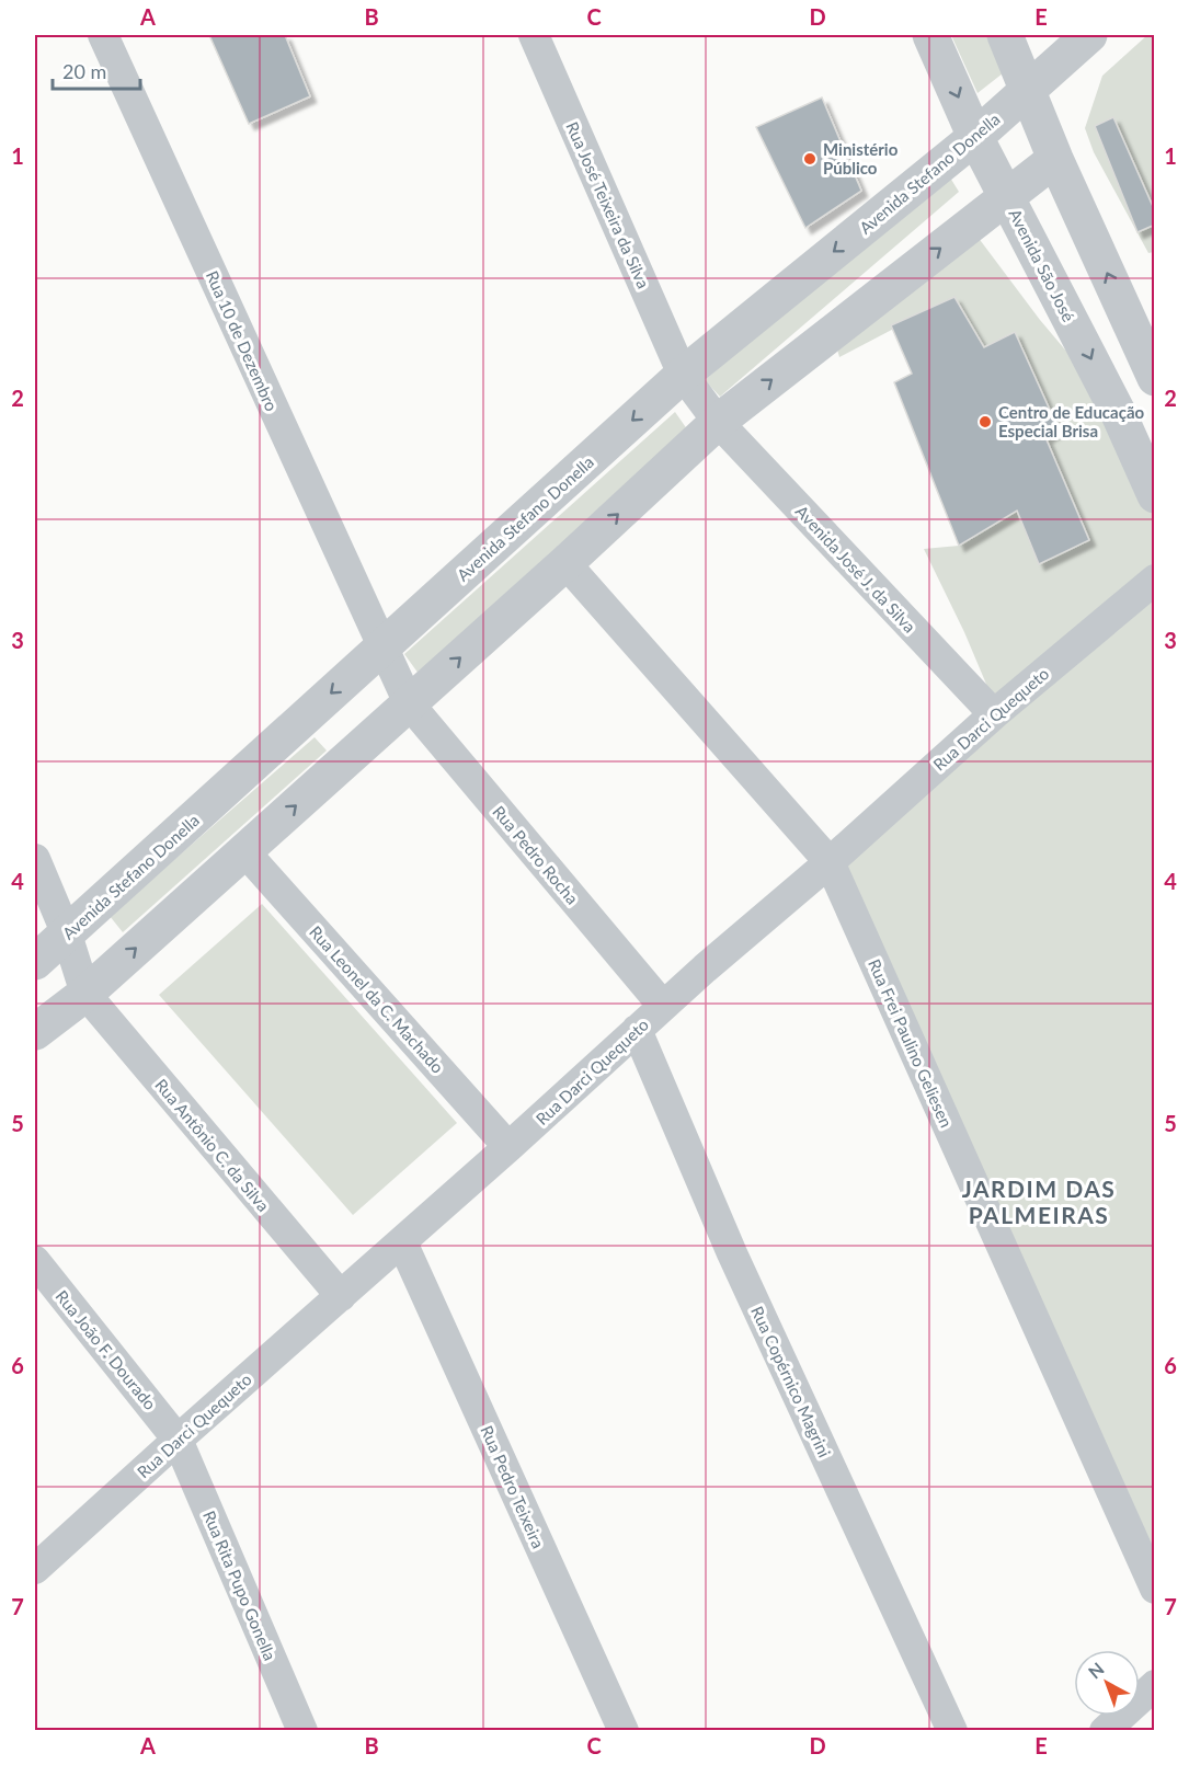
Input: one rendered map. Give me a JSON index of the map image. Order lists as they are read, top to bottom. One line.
{"streets":{"street":["Avenida Stefano Donella","Rua José Teixeira da Silva","Avenida São José","Rua 10 de Dezembro","Avenida José J. da Silva","Rua Darci Quequeto","Rua Pedro Rocha","Rua Leonel da C. Machado","Rua Frei Paulino Geliesen","Rua Antônio C. da Silva","Rua João F. Dourado","Rua Copérnico Magrini","Rua Pedro Teixeira","Rua Rita Pupo Gonella"]},"crossings":[["Avenida Stefano Donella","Rua José Teixeira da Silva"],["Avenida Stefano Donella","Avenida São José"],["Avenida Stefano Donella","Rua 10 de Dezembro"],["Rua José Teixeira da Silva","Avenida José J. da Silva"],["Rua 10 de Dezembro","Rua Pedro Rocha"],["Avenida José J. da Silva","Rua Darci Quequeto"],["Rua Darci Quequeto","Rua Pedro Rocha"],["Rua Darci Quequeto","Rua Leonel da C. Machado"],["Rua Darci Quequeto","Rua Frei Paulino Geliesen"],["Rua Darci Quequeto","Rua Antônio C. da Silva"],["Rua Darci Quequeto","Rua João F. Dourado"],["Rua Darci Quequeto","Rua Copérnico Magrini"],["Rua Darci Quequeto","Rua Pedro Teixeira"],["Rua Darci Quequeto","Rua Rita Pupo Gonella"],["Rua João F. Dourado","Rua Rita Pupo Gonella"]],"districts":["JARDIM DAS PALMEIRAS"],"places":["Ministério Público","Centro de Educação Especial Brisa"],"scale_bar":"20 m","north":"top left","grid":{"columns":["A","B","C","D","E"],"rows":["1","2","3","4","5","6","7"]}}
